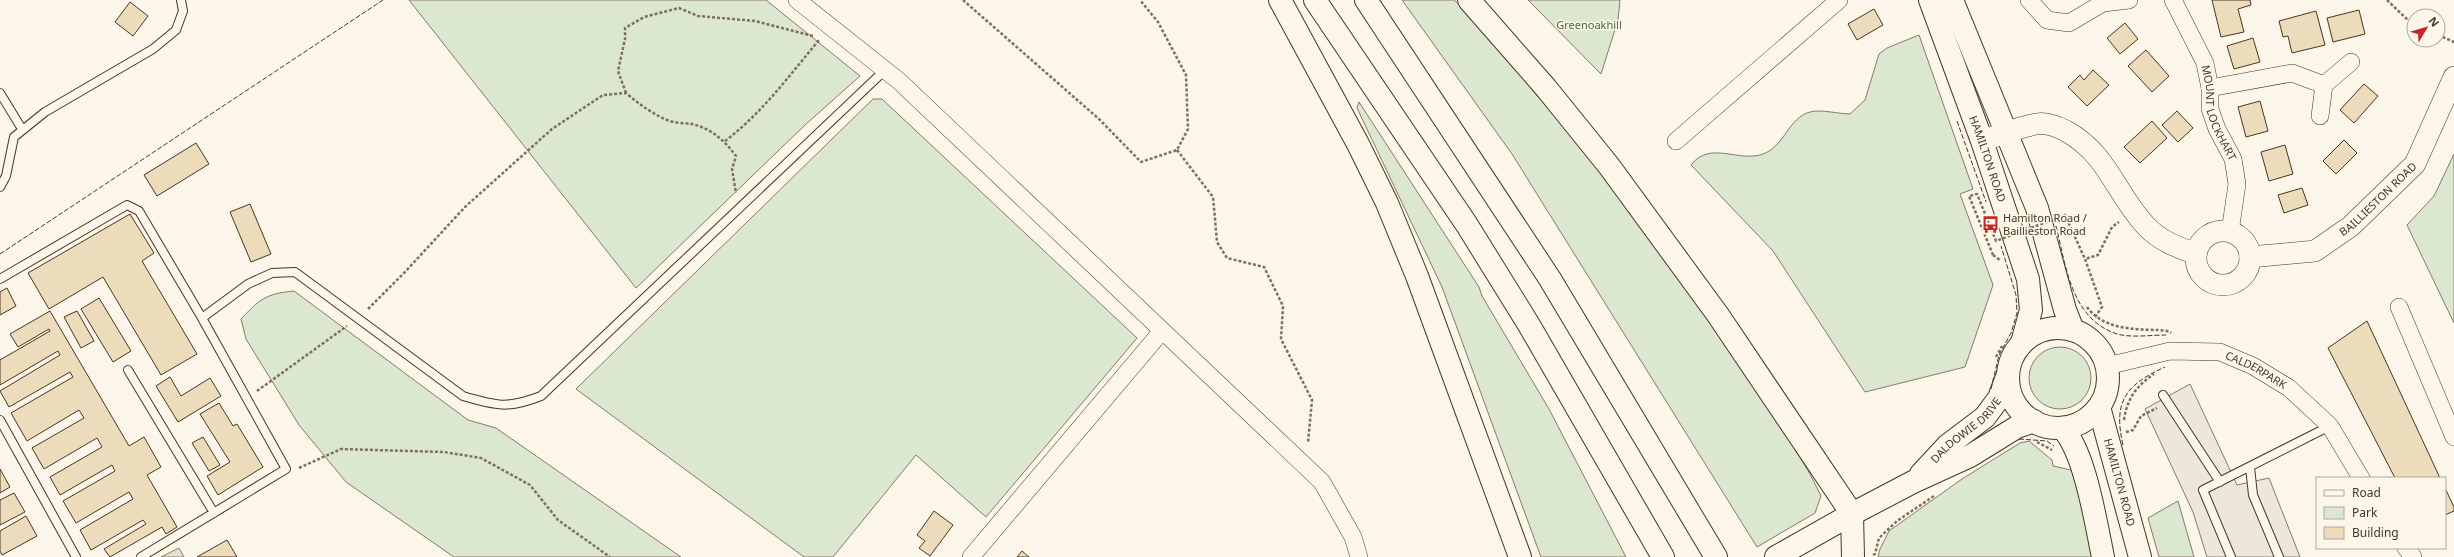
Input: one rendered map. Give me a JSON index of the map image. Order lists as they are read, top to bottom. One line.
{"streets":{"main road":["HAMILTON ROAD","DALDOWIE DRIVE"],"street":["MOUNT LOCKHART","BAILLIESTON ROAD","CALDERPARK"]},"crossings":[["MOUNT LOCKHART","BAILLIESTON ROAD"],["HAMILTON ROAD","CALDERPARK"],["HAMILTON ROAD","DALDOWIE DRIVE"],["CALDERPARK","DALDOWIE DRIVE"]],"parks":["Greenoakhill"],"places":{"bus stop":["Hamilton Road / Baillieston Road"]},"legend":["Road","Park","Building"],"north":"top right"}
